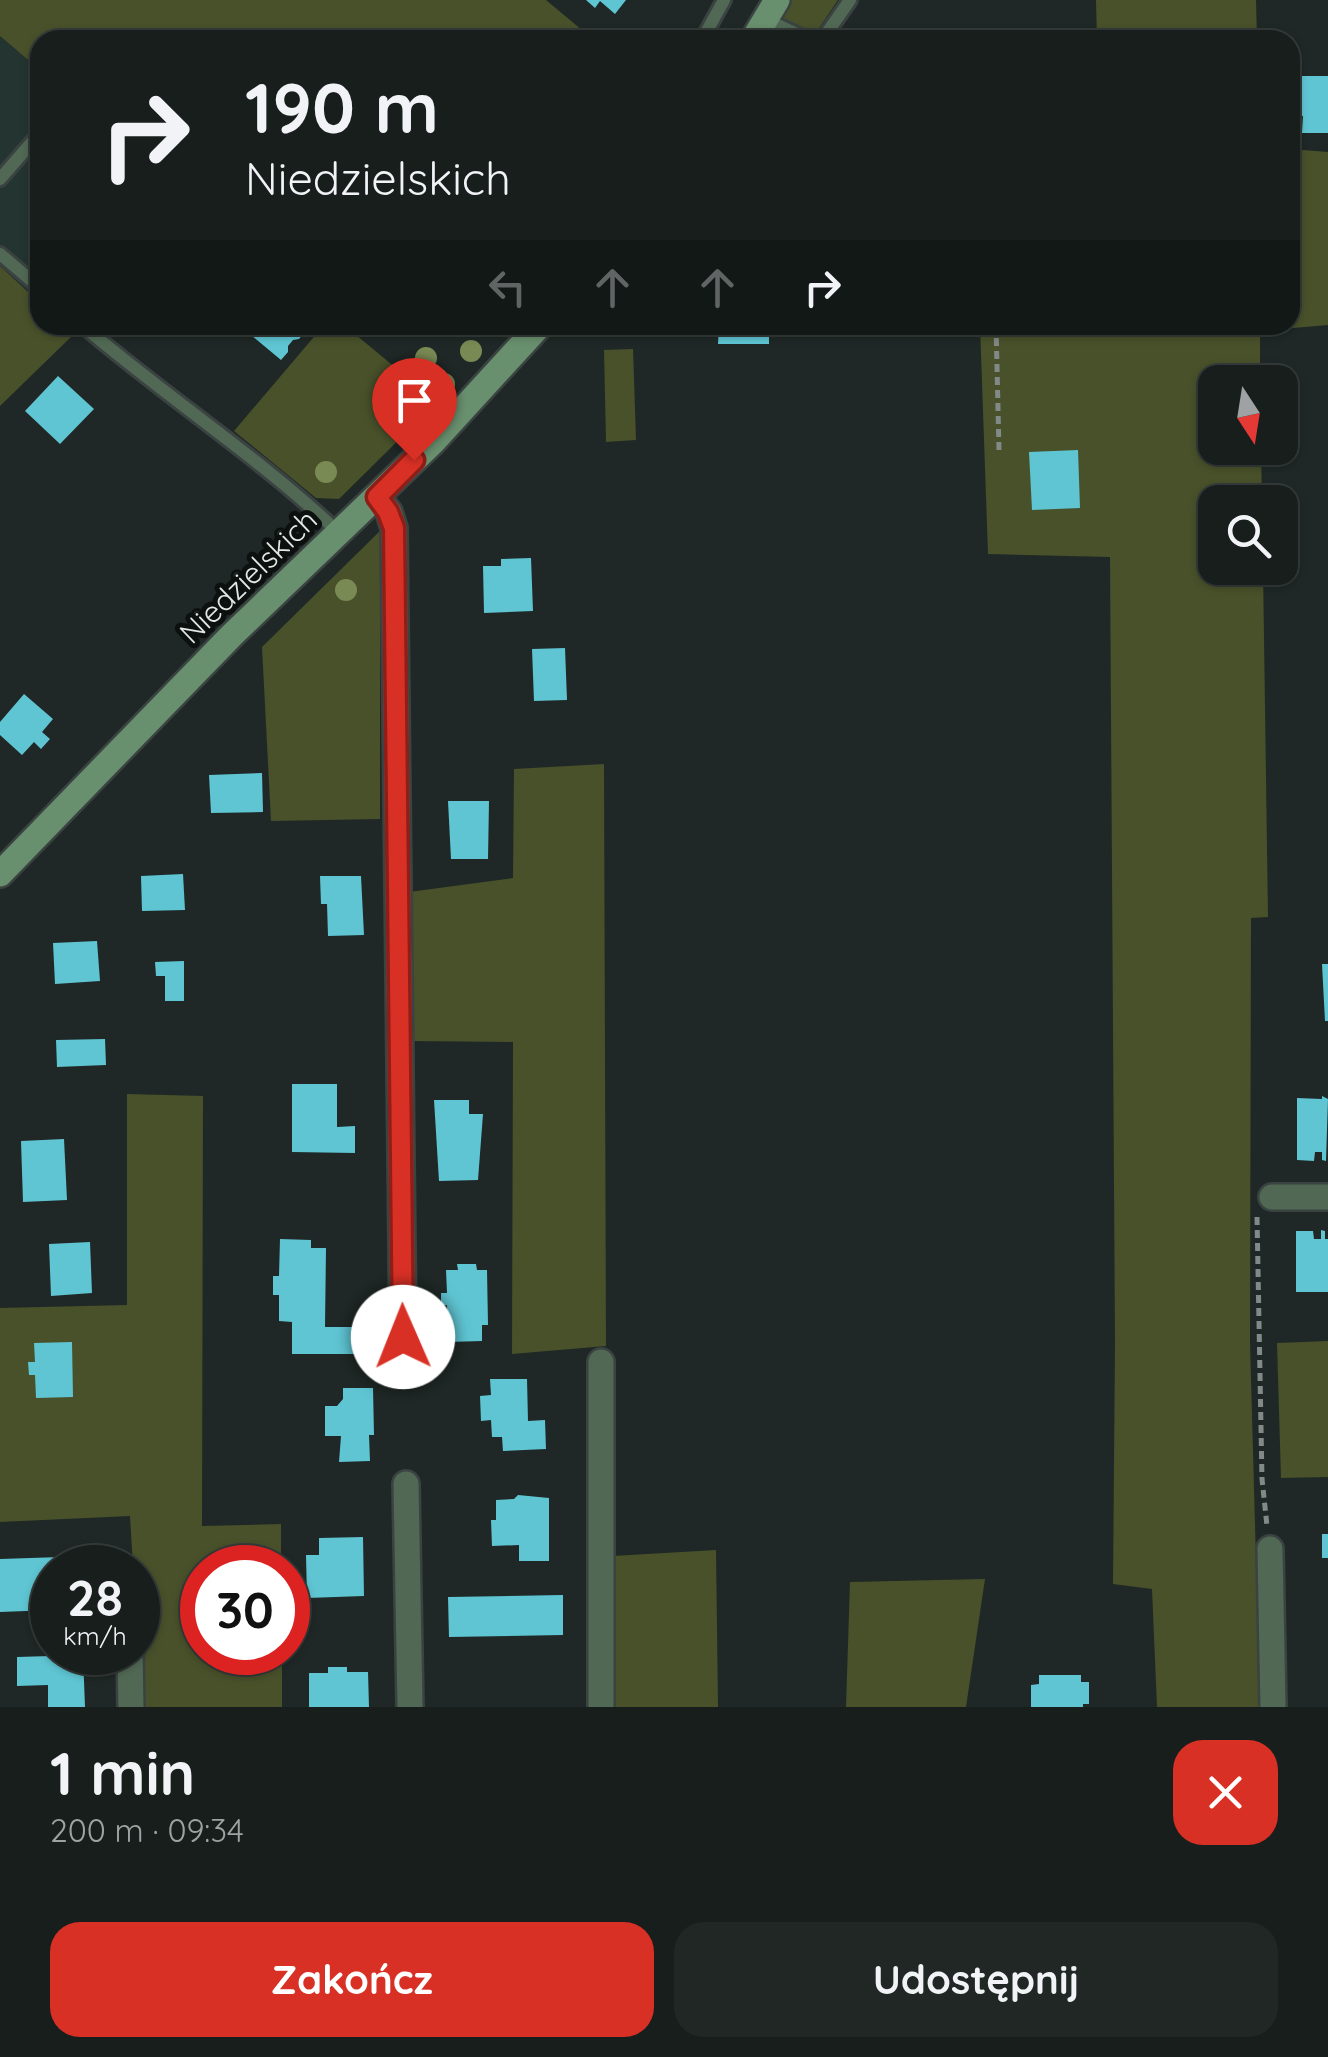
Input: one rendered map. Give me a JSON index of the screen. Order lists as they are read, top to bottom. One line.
{"streets":{"street":["Niedzielskich"]},"north":"bottom","page":{"turn":["190 m","Niedzielskich"],"speed":"28 km/h","limit":"30","heading":["1 min","200 m · 09:34"],"buttons":["Zakończ","Udostępnij"]}}
